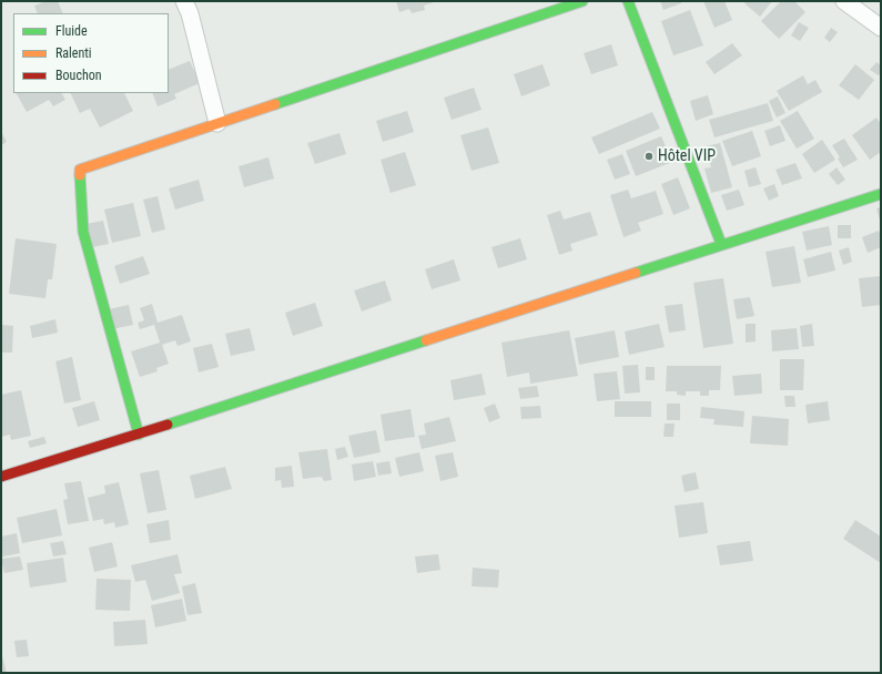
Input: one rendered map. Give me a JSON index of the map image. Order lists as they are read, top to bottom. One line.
{"places":["Hôtel VIP"],"legend":["Fluide","Ralenti","Bouchon"]}
